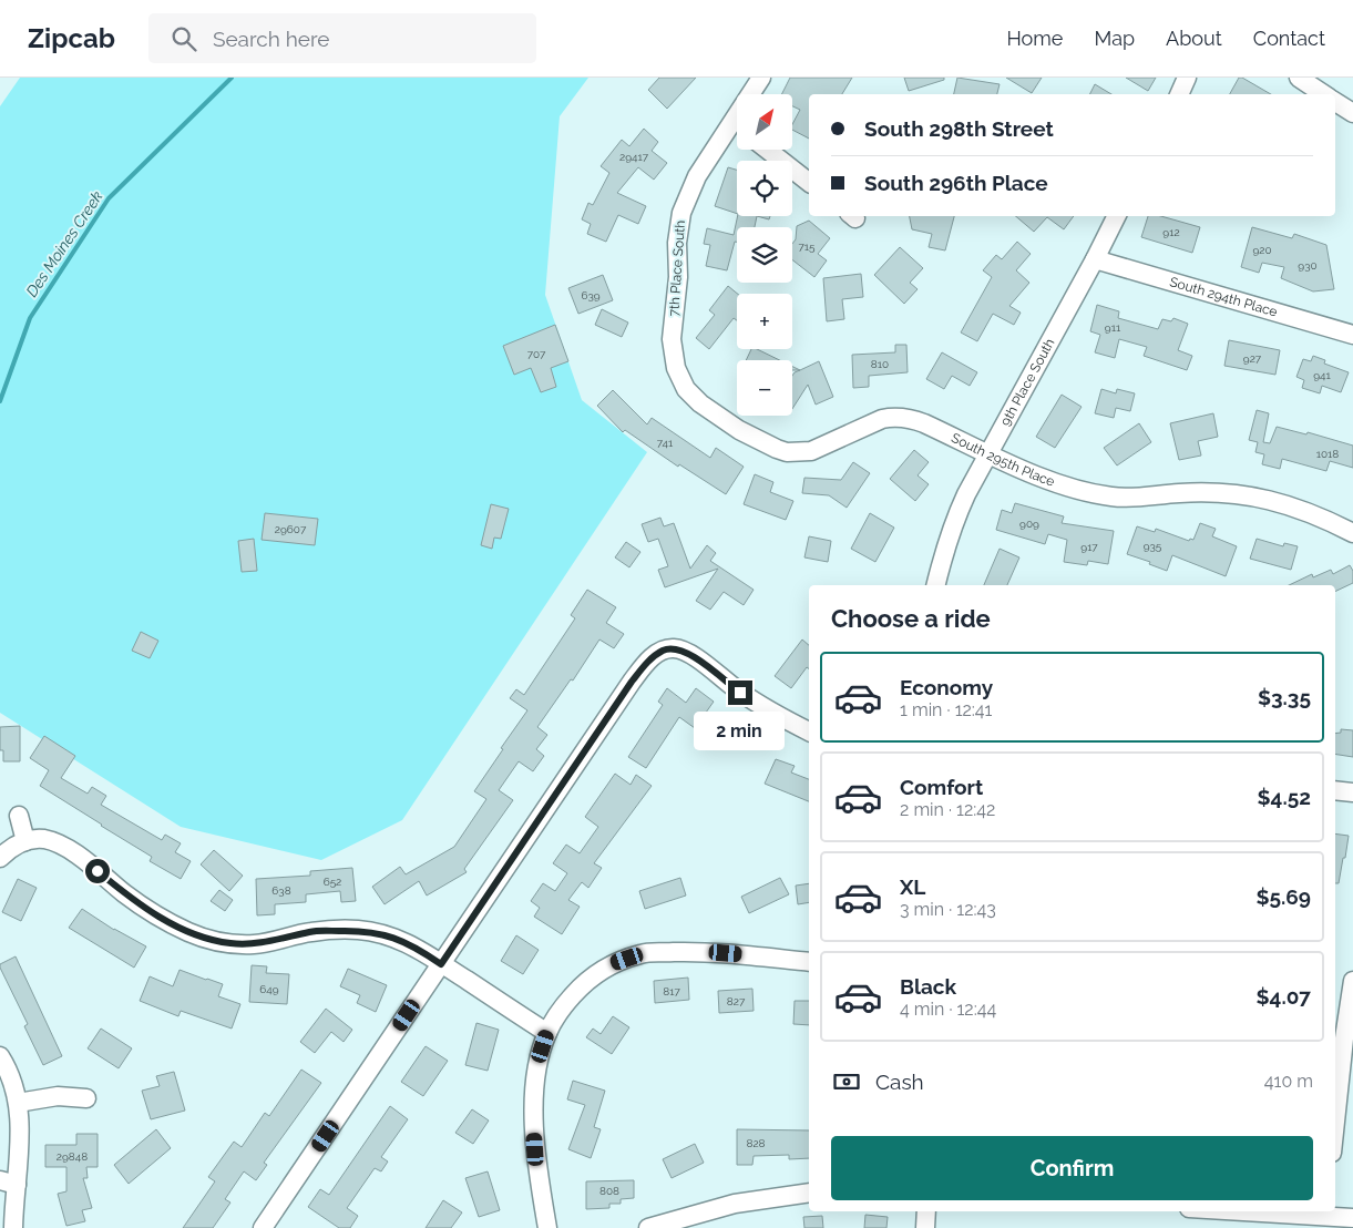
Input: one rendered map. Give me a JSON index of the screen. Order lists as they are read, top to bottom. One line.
{"streets":{"street":["7th Place South","South 294th Place","9th Place South","South 295th Place"]},"crossings":[["7th Place South","South 295th Place"],["South 294th Place","9th Place South"],["9th Place South","South 295th Place"]],"water":["Des Moines Creek"],"house_numbers":["29417","912","715","920","930","639","911","707","927","810","941","741","1018","909","29607","935","917","652","638","649","817","827","828","29848","808"],"north":"top right","page":{"header":"Zipcab","search":"Search here","nav":["Home","Map","About","Contact"],"map_buttons":["+","−"],"banner":["South 298th Street","South 296th Place"],"heading":"Choose a ride","list":[{"name":"Economy","note":"1 min · 12:41","value":"$3.35"},{"name":"Comfort","note":"2 min · 12:42","value":"$4.52"},{"name":"XL","note":"3 min · 12:43","value":"$5.69"},{"name":"Black","note":"4 min · 12:44","value":"$4.07"}],"bubble":"2 min","pay":["Cash","410 m"],"buttons":"Confirm"}}
